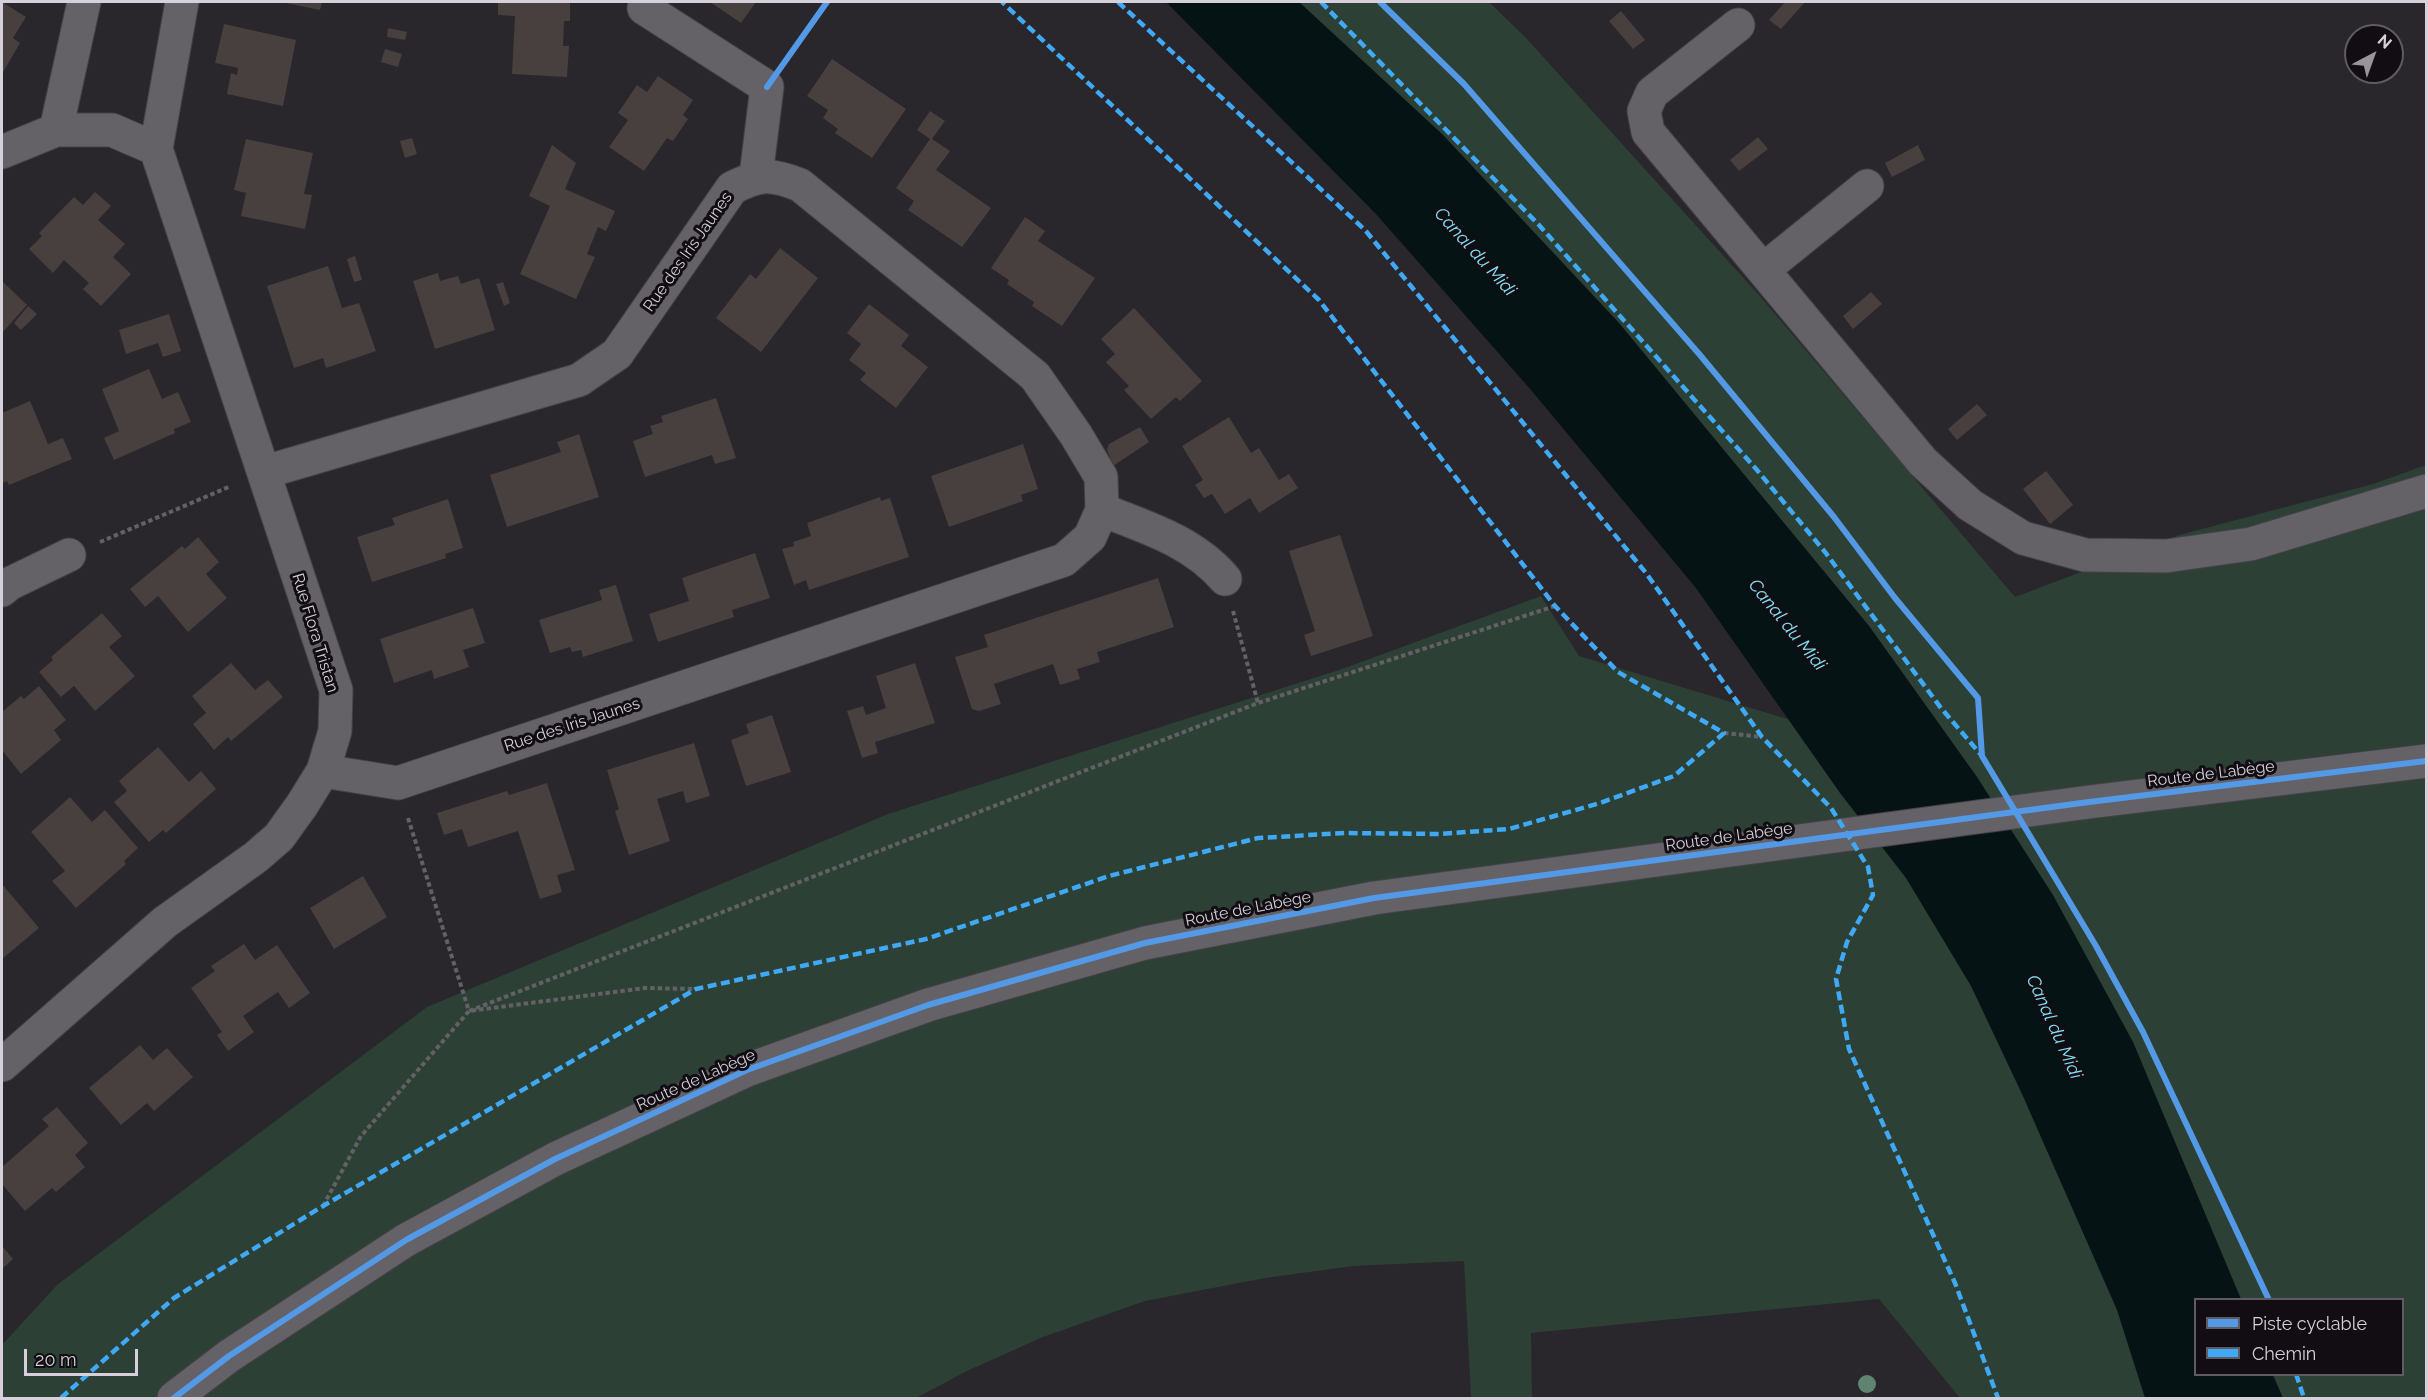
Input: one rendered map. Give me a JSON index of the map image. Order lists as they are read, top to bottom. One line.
{"streets":{"street":["Rue des Iris Jaunes","Rue Flora Tristan","Route de Labège"]},"crossings":[["Rue des Iris Jaunes","Rue Flora Tristan"]],"water":["Canal du Midi"],"legend":["Piste cyclable","Chemin"],"scale_bar":"20 m","north":"top right"}
